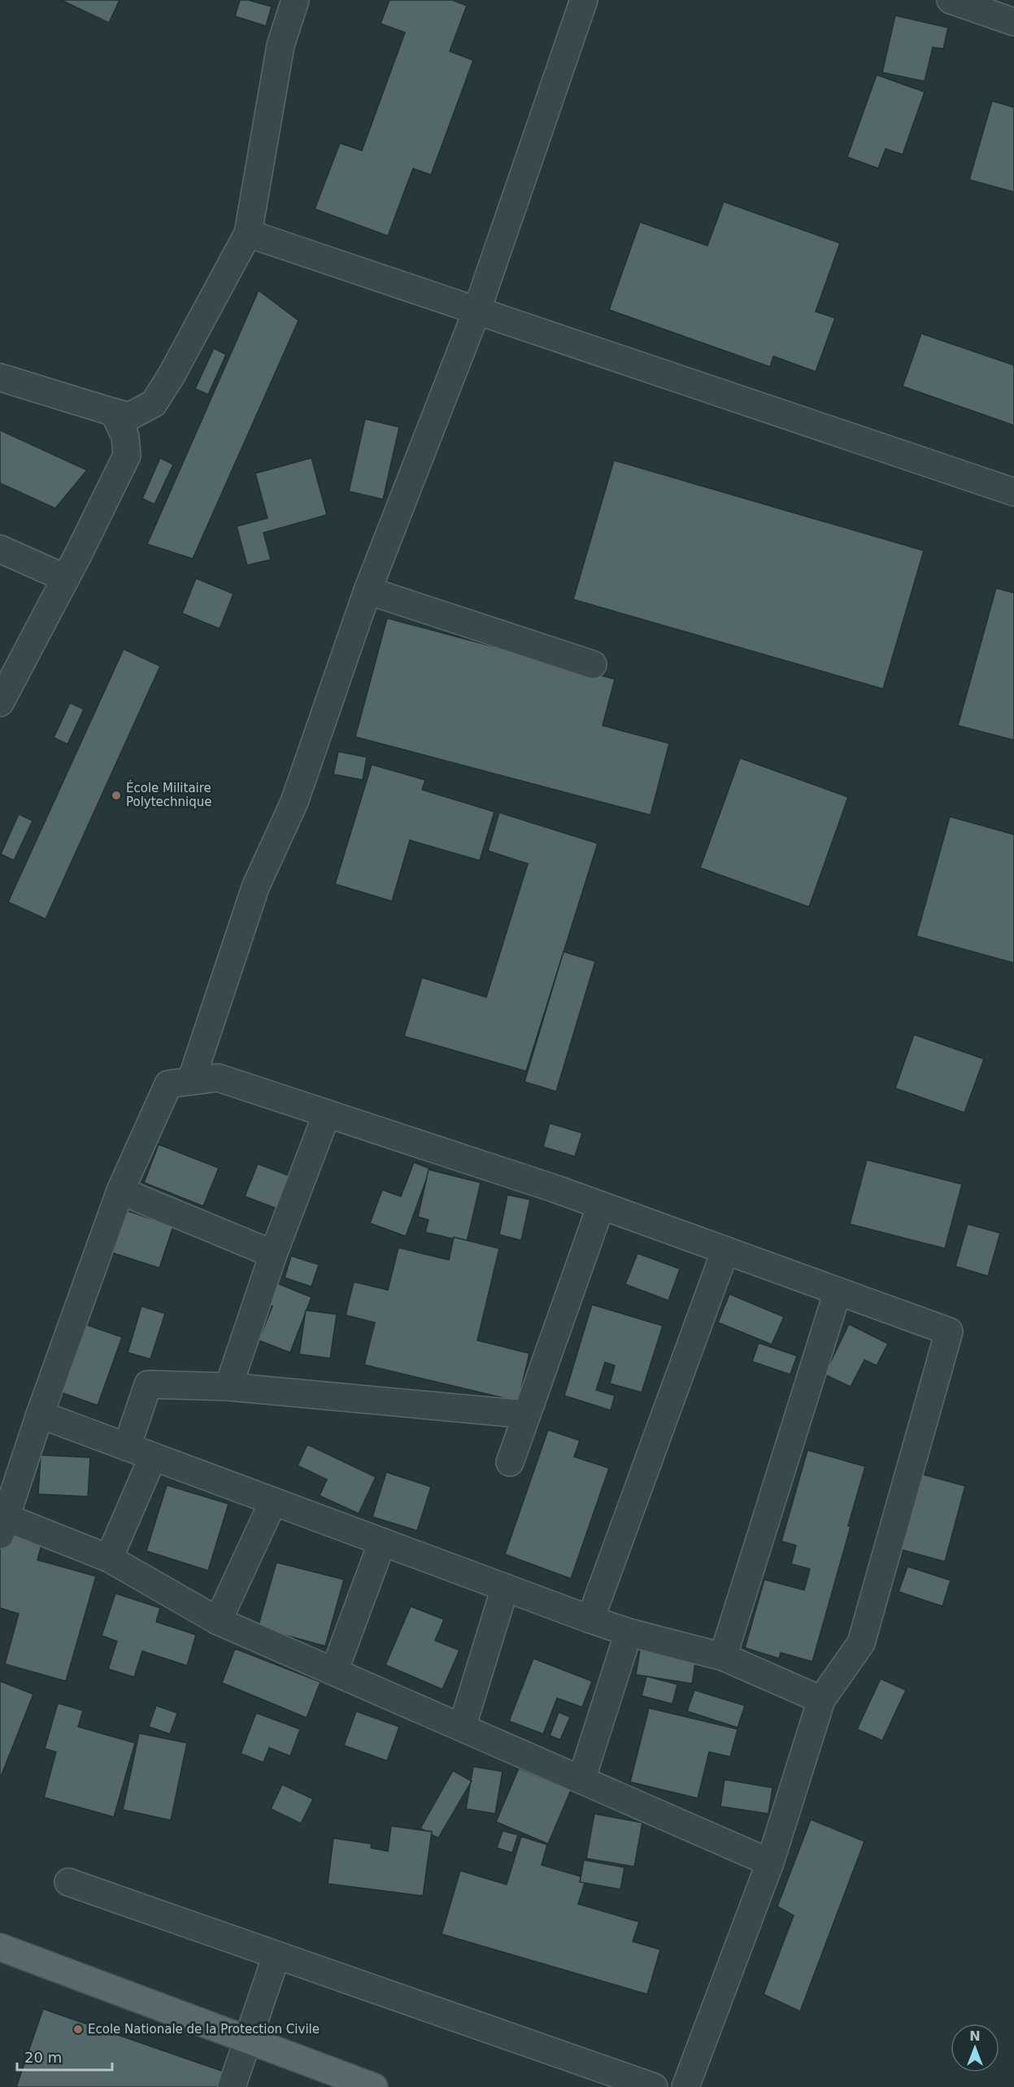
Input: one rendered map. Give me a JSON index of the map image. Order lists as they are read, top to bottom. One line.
{"places":["École Militaire Polytechnique","Ecole Nationale de la Protection Civile"],"scale_bar":"20 m","north":"top"}
